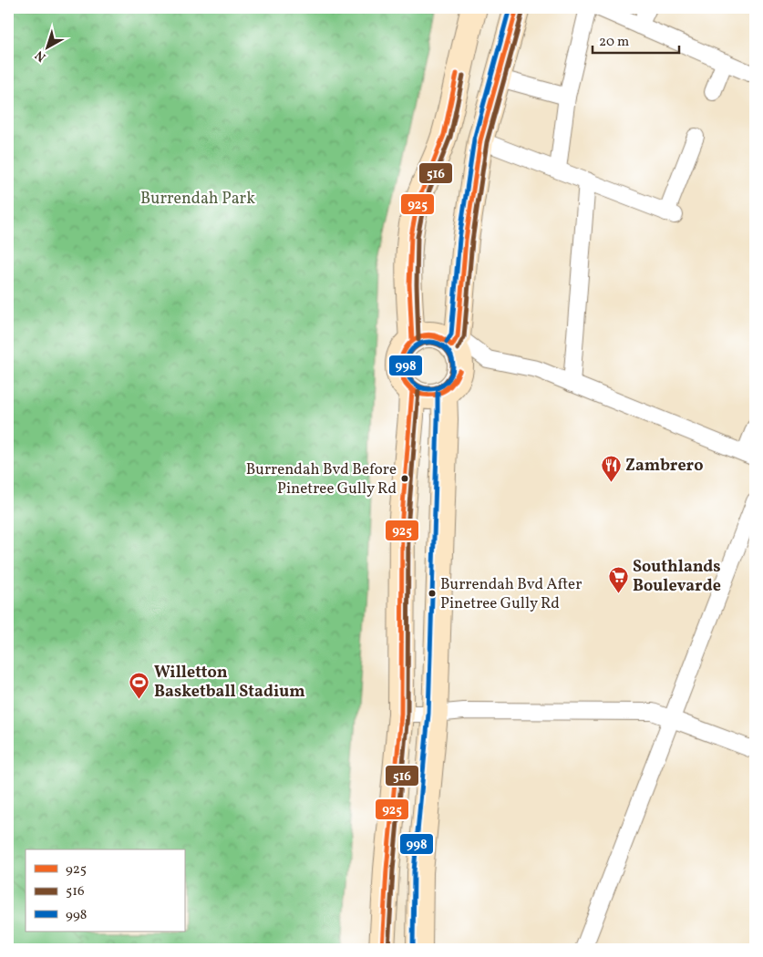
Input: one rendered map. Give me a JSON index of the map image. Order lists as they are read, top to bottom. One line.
{"parks":["Burrendah Park"],"places":{"other":["Burrendah Bvd Before Pinetree Gully Rd","Burrendah Bvd After Pinetree Gully Rd"],"restaurant":["Zambrero"],"supermarket":["Southlands Boulevarde"],"sports":["Willetton Basketball Stadium"]},"lines":["transit line 925","transit line 998","transit line 516"],"legend":["925","516","998"],"scale_bar":"20 m","north":"bottom left"}
